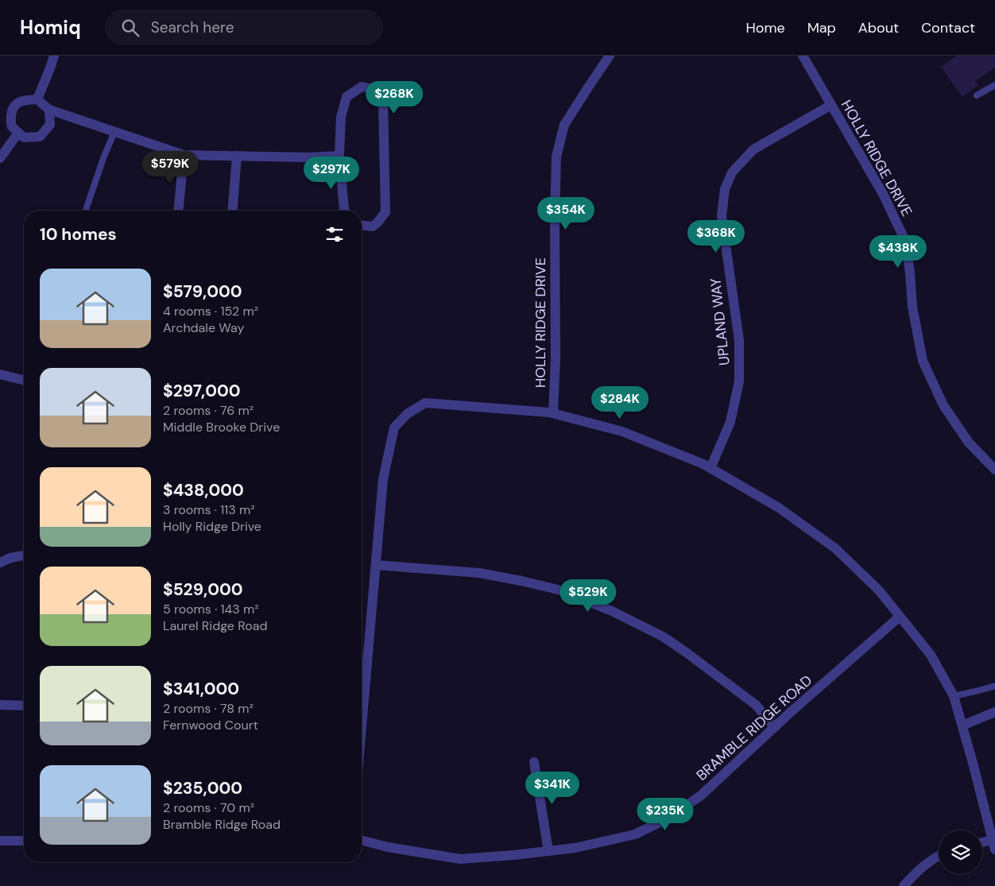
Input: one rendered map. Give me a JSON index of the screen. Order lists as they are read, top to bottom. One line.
{"streets":{"street":["HOLLY RIDGE DRIVE","UPLAND WAY","BRAMBLE RIDGE ROAD"]},"crossings":[["HOLLY RIDGE DRIVE","UPLAND WAY"]],"page":{"header":"Homiq","search":"Search here","nav":["Home","Map","About","Contact"],"price":["$268K","$579K","$297K","$354K","$368K","$438K","$284K","$529K","$341K","$235K"],"heading":"10 homes","list":[{"name":"$579,000","note":"4 rooms · 152 m² · Archdale Way"},{"name":"$297,000","note":"2 rooms · 76 m² · Middle Brooke Drive"},{"name":"$438,000","note":"3 rooms · 113 m² · Holly Ridge Drive"},{"name":"$529,000","note":"5 rooms · 143 m² · Laurel Ridge Road"},{"name":"$341,000","note":"2 rooms · 78 m² · Fernwood Court"},{"name":"$235,000","note":"2 rooms · 70 m² · Bramble Ridge Road"}]}}
